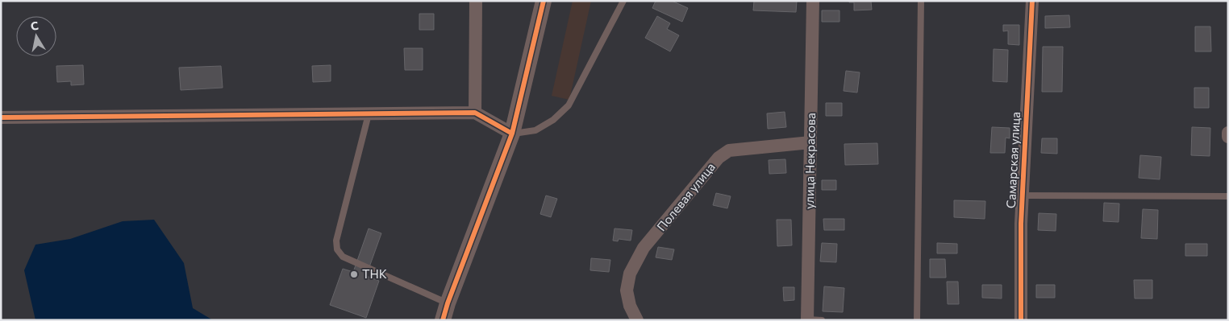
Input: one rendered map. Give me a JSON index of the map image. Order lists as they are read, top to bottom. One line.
{"streets":{"street":["Самарская улица","улица Некрасова","Полевая улица"]},"crossings":[["улица Некрасова","Полевая улица"]],"places":["ТНК"],"north":"top"}
